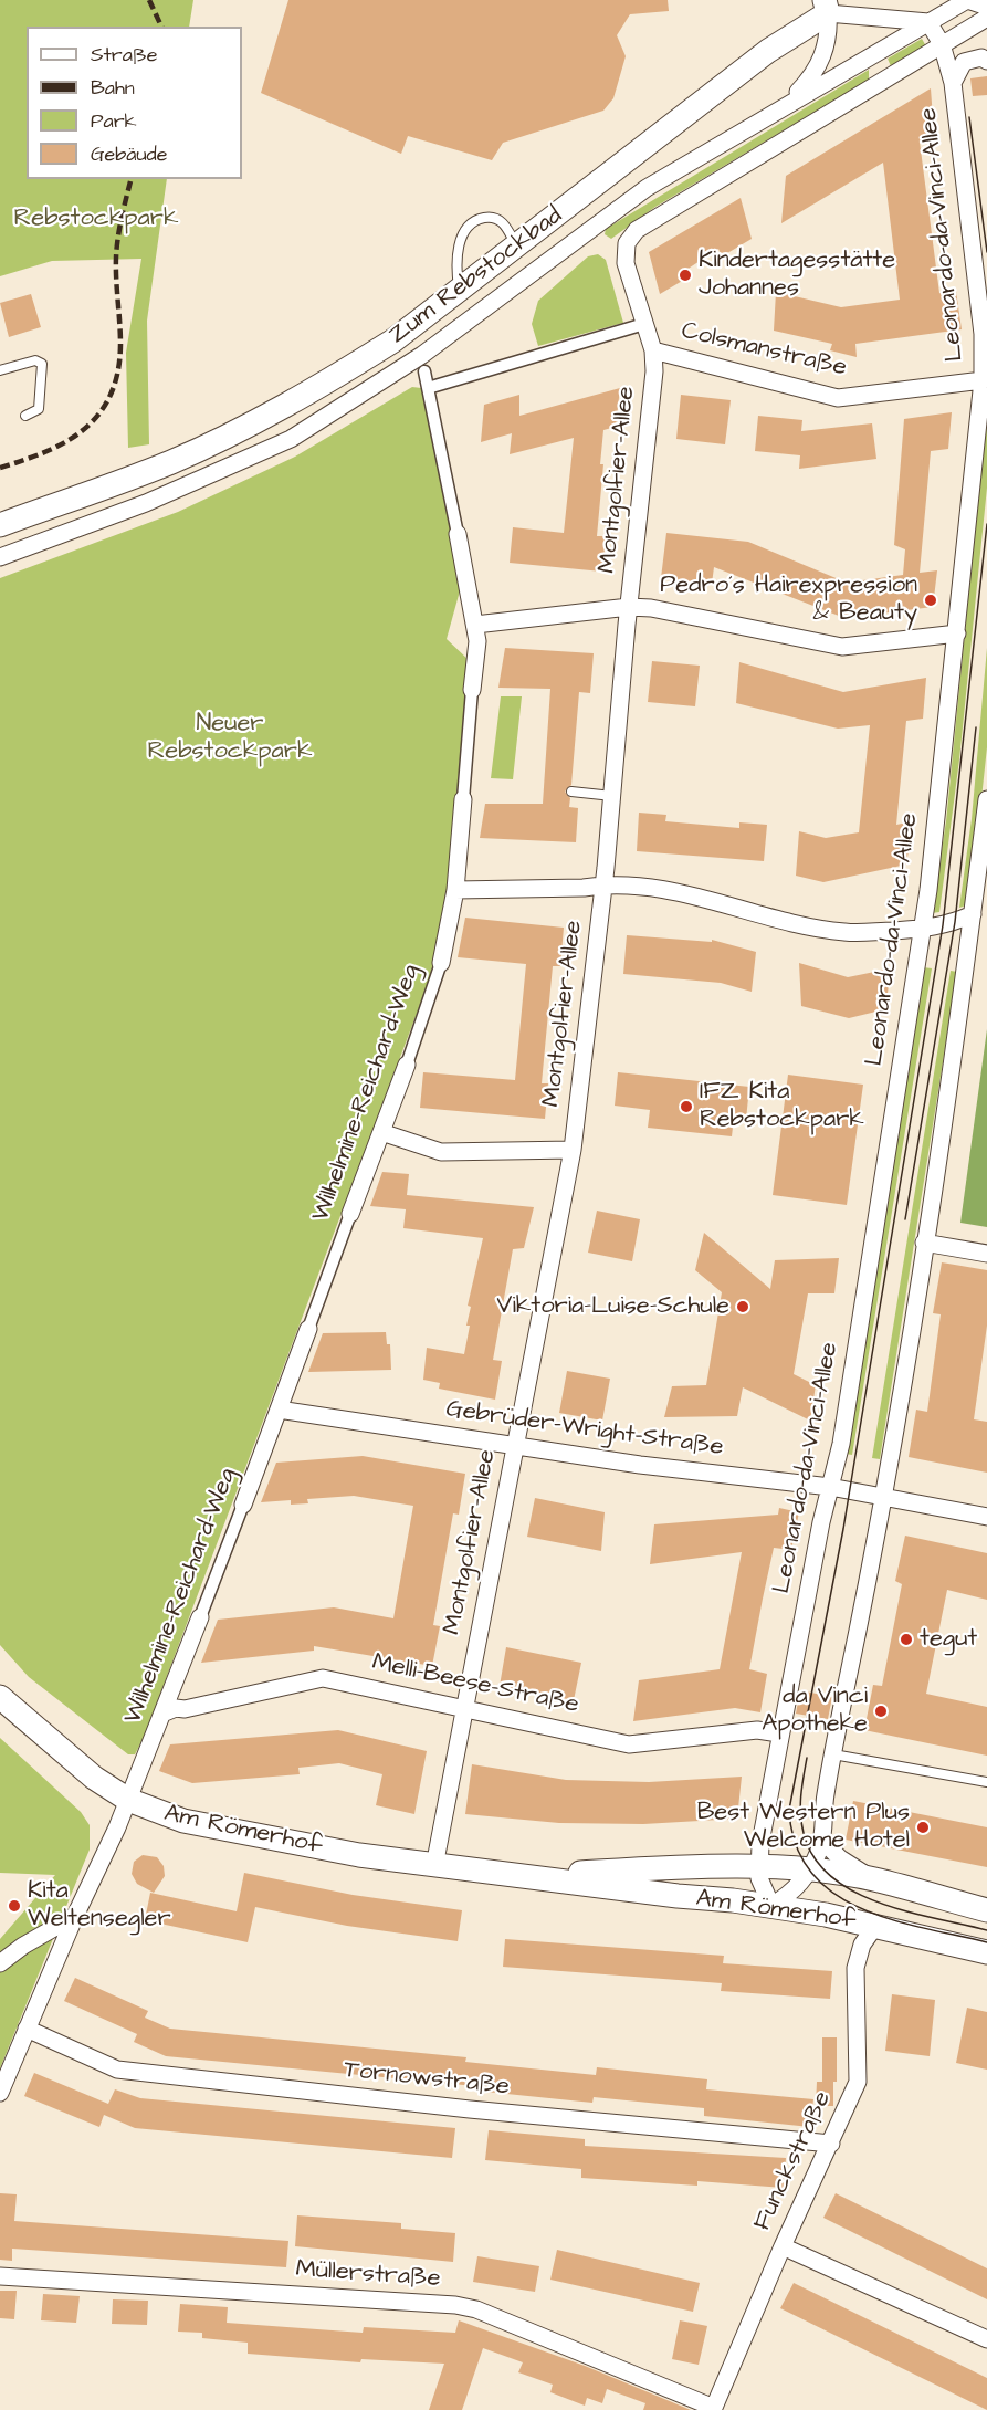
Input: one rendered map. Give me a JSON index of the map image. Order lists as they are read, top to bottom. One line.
{"streets":{"main road":["Zum Rebstockbad","Am Römerhof"],"street":["Leonardo-da-Vinci-Allee","Colsmanstraße","Montgolfier-Allee","Wilhelmine-Reichard-Weg","Gebrüder-Wright-Straße","Melli-Beese-Straße","Tornowstraße","Funckstraße","Müllerstraße"]},"crossings":[["Leonardo-da-Vinci-Allee","Colsmanstraße"],["Leonardo-da-Vinci-Allee","Montgolfier-Allee"],["Leonardo-da-Vinci-Allee","Gebrüder-Wright-Straße"],["Leonardo-da-Vinci-Allee","Melli-Beese-Straße"],["Leonardo-da-Vinci-Allee","Am Römerhof"],["Colsmanstraße","Montgolfier-Allee"],["Montgolfier-Allee","Gebrüder-Wright-Straße"],["Montgolfier-Allee","Melli-Beese-Straße"],["Montgolfier-Allee","Am Römerhof"],["Wilhelmine-Reichard-Weg","Gebrüder-Wright-Straße"],["Wilhelmine-Reichard-Weg","Melli-Beese-Straße"],["Wilhelmine-Reichard-Weg","Am Römerhof"],["Wilhelmine-Reichard-Weg","Tornowstraße"],["Am Römerhof","Funckstraße"],["Tornowstraße","Funckstraße"],["Funckstraße","Müllerstraße"]],"parks":["Rebstockpark","Neuer Rebstockpark"],"places":["Kindertagesstätte Johannes","Pedro´s Hairexpression & Beauty","IFZ Kita Rebstockpark","Viktoria-Luise-Schule","tegut","da Vinci Apotheke","Best Western Plus Welcome Hotel","Kita Weltensegler"],"legend":["Straße","Bahn","Park","Gebäude"]}
